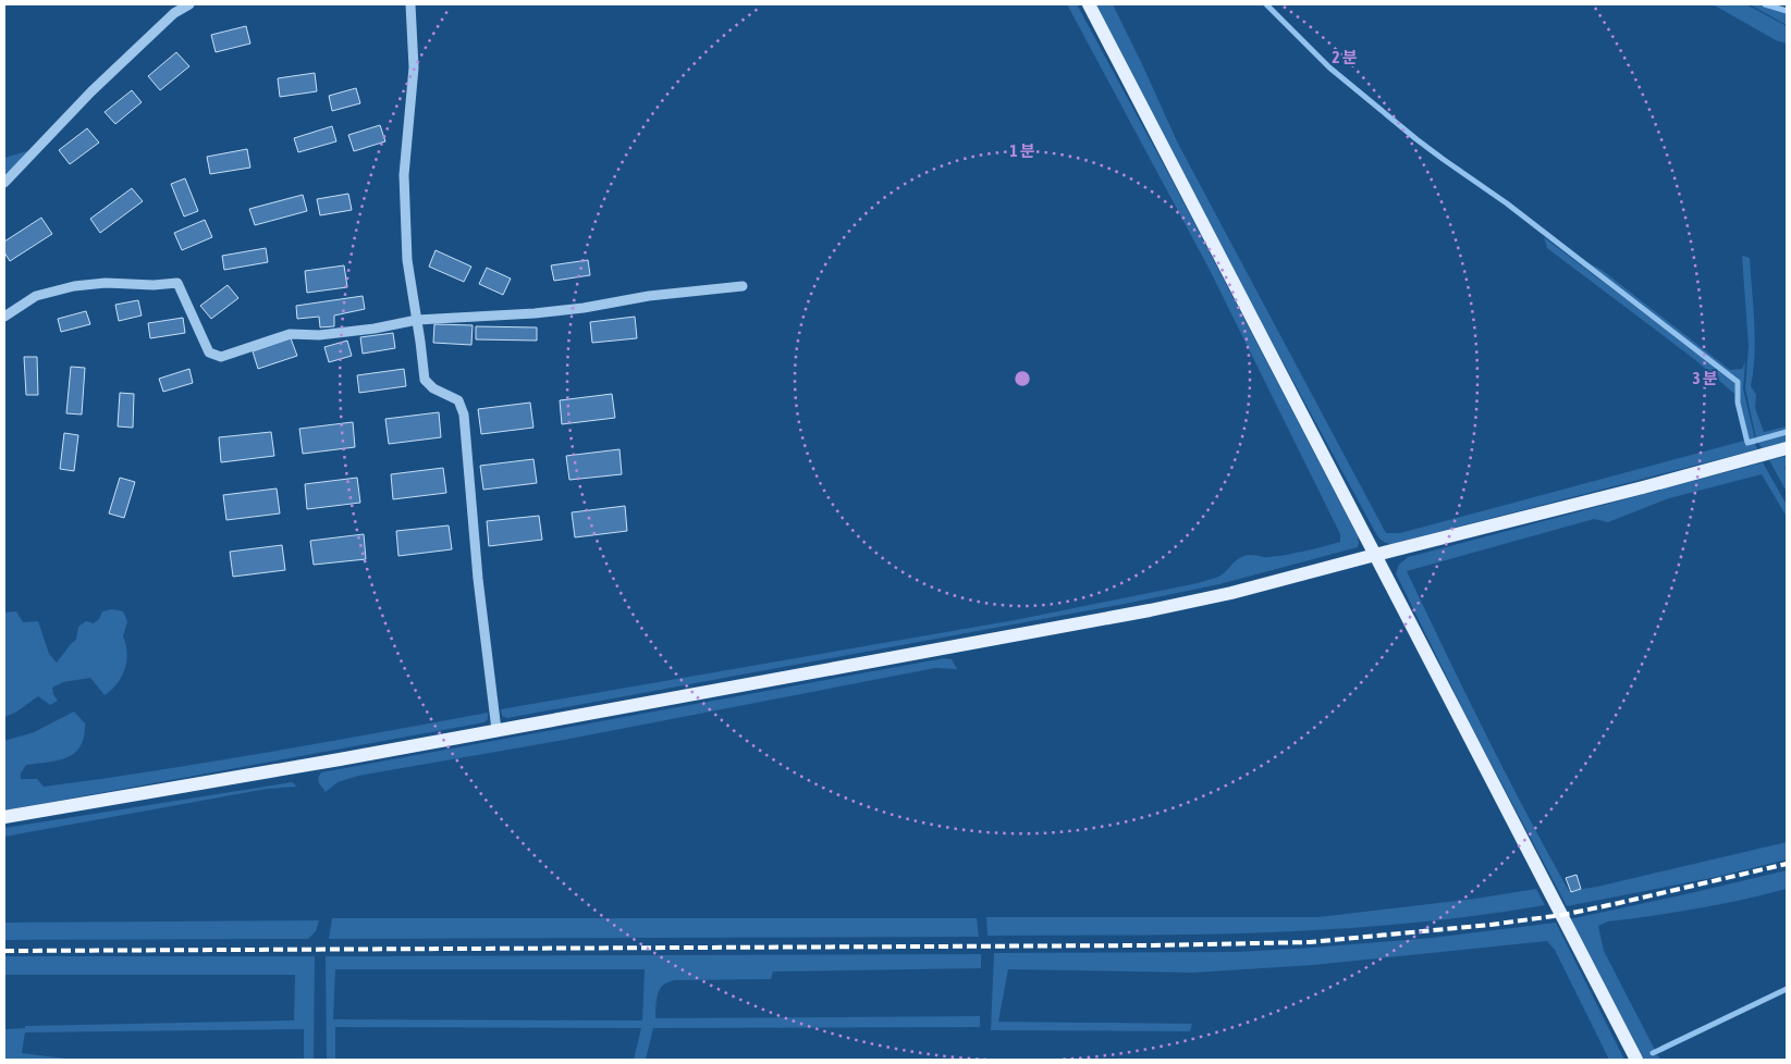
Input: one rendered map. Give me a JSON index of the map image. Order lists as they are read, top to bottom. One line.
{"rings":["2 분","1 분","3 분"]}
